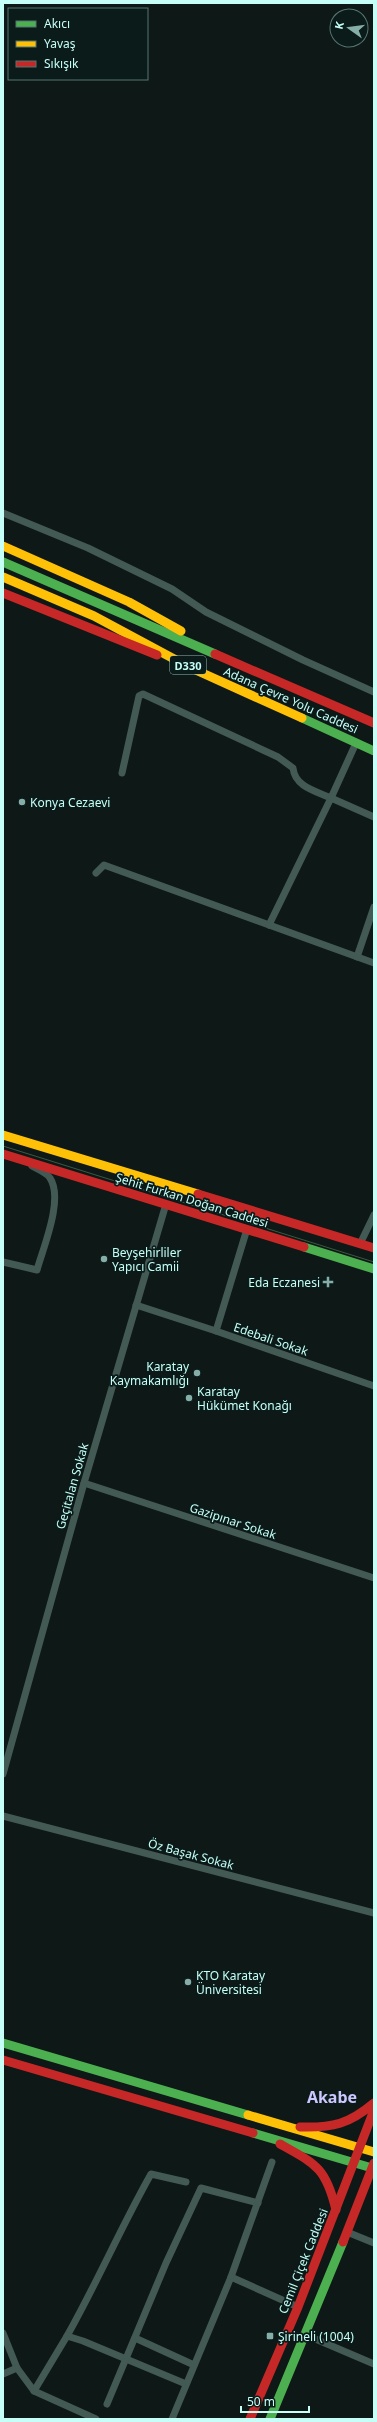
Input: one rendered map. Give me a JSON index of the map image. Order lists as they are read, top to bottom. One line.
{"streets":{"main road":["D330","Adana Çevre Yolu Caddesi","Şehit Furkan Doğan Caddesi","Cemil Çiçek Caddesi"],"street":["Edebali Sokak","Geçitalan Sokak","Gazipınar Sokak","Öz Başak Sokak"]},"crossings":[["Şehit Furkan Doğan Caddesi","Edebali Sokak"],["Şehit Furkan Doğan Caddesi","Geçitalan Sokak"],["Geçitalan Sokak","Gazipınar Sokak"]],"districts":["Akabe"],"places":{"other":["Konya Cezaevi","Beyşehirliler Yapıcı Camii","Karatay Kaymakamlığı","Karatay Hükümet Konağı","KTO Karatay Üniversitesi"],"health":["Eda Eczanesi"],"transit":["Şirineli (1004)"]},"legend":["Akıcı","Yavaş","Sıkışık"],"scale_bar":"50 m","north":"left"}
